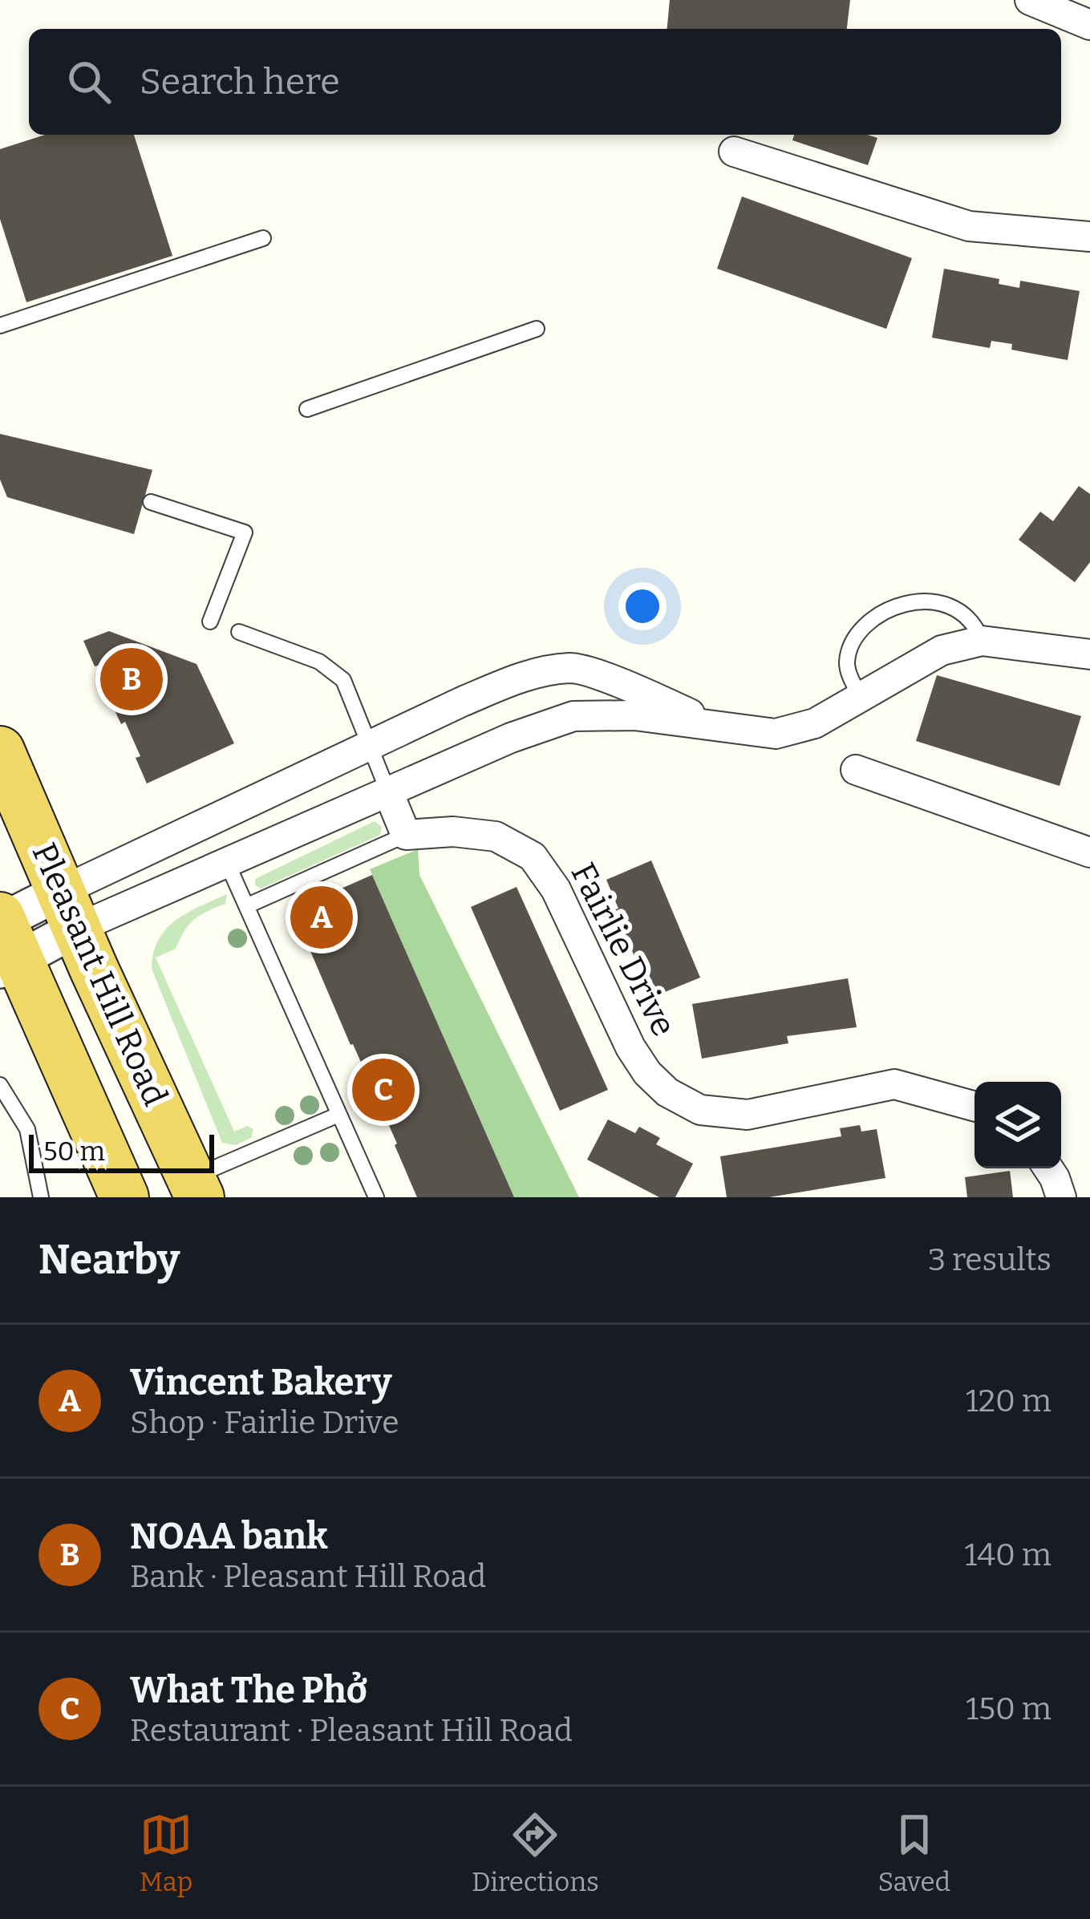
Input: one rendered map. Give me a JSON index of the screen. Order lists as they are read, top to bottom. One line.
{"streets":{"highway":["Pleasant Hill Road"],"street":["Fairlie Drive"]},"scale_bar":"50 m","page":{"search":"Search here","pins":["B","A","C"],"scale":"50 m","heading":["Nearby","3 results"],"list":[{"mark":"A","name":"Vincent Bakery","note":"Shop · Fairlie Drive","value":"120 m"},{"mark":"B","name":"NOAA bank","note":"Bank · Pleasant Hill Road","value":"140 m"},{"mark":"C","name":"What The Phở","note":"Restaurant · Pleasant Hill Road","value":"150 m"}],"nav":["Map","Directions","Saved"]}}
